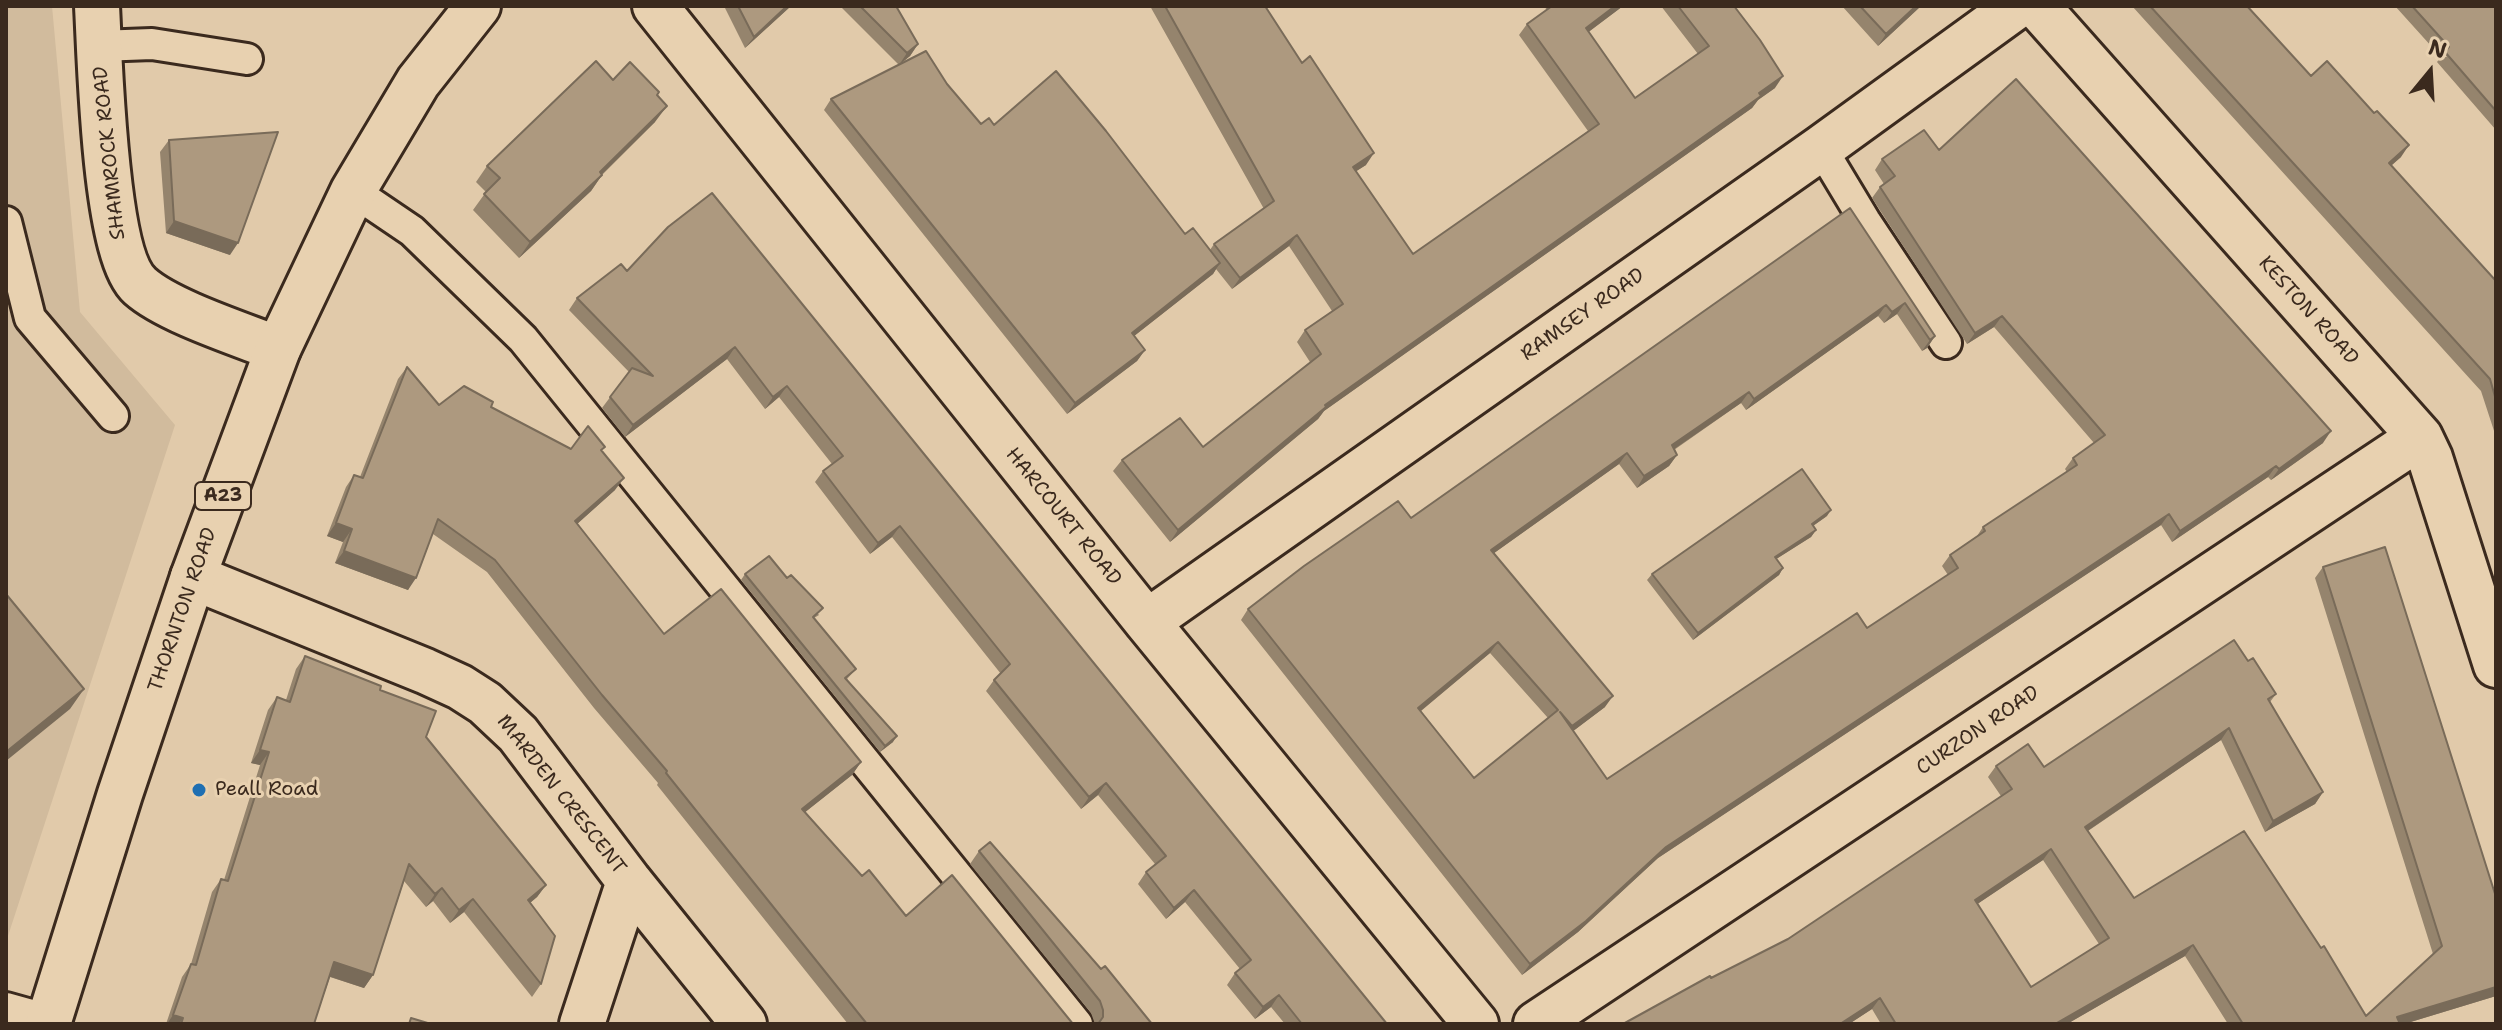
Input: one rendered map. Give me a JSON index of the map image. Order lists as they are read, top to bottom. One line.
{"streets":{"main road":["SHAMROCK ROAD","KESTON ROAD","RAMSEY ROAD","A23","HARCOURT ROAD","THORNTON ROAD","CURZON ROAD","MARDEN CRESCENT"]},"crossings":[["SHAMROCK ROAD","THORNTON ROAD"],["KESTON ROAD","CURZON ROAD"],["RAMSEY ROAD","HARCOURT ROAD"],["THORNTON ROAD","MARDEN CRESCENT"]],"places":["Peall Road"],"north":"top"}
